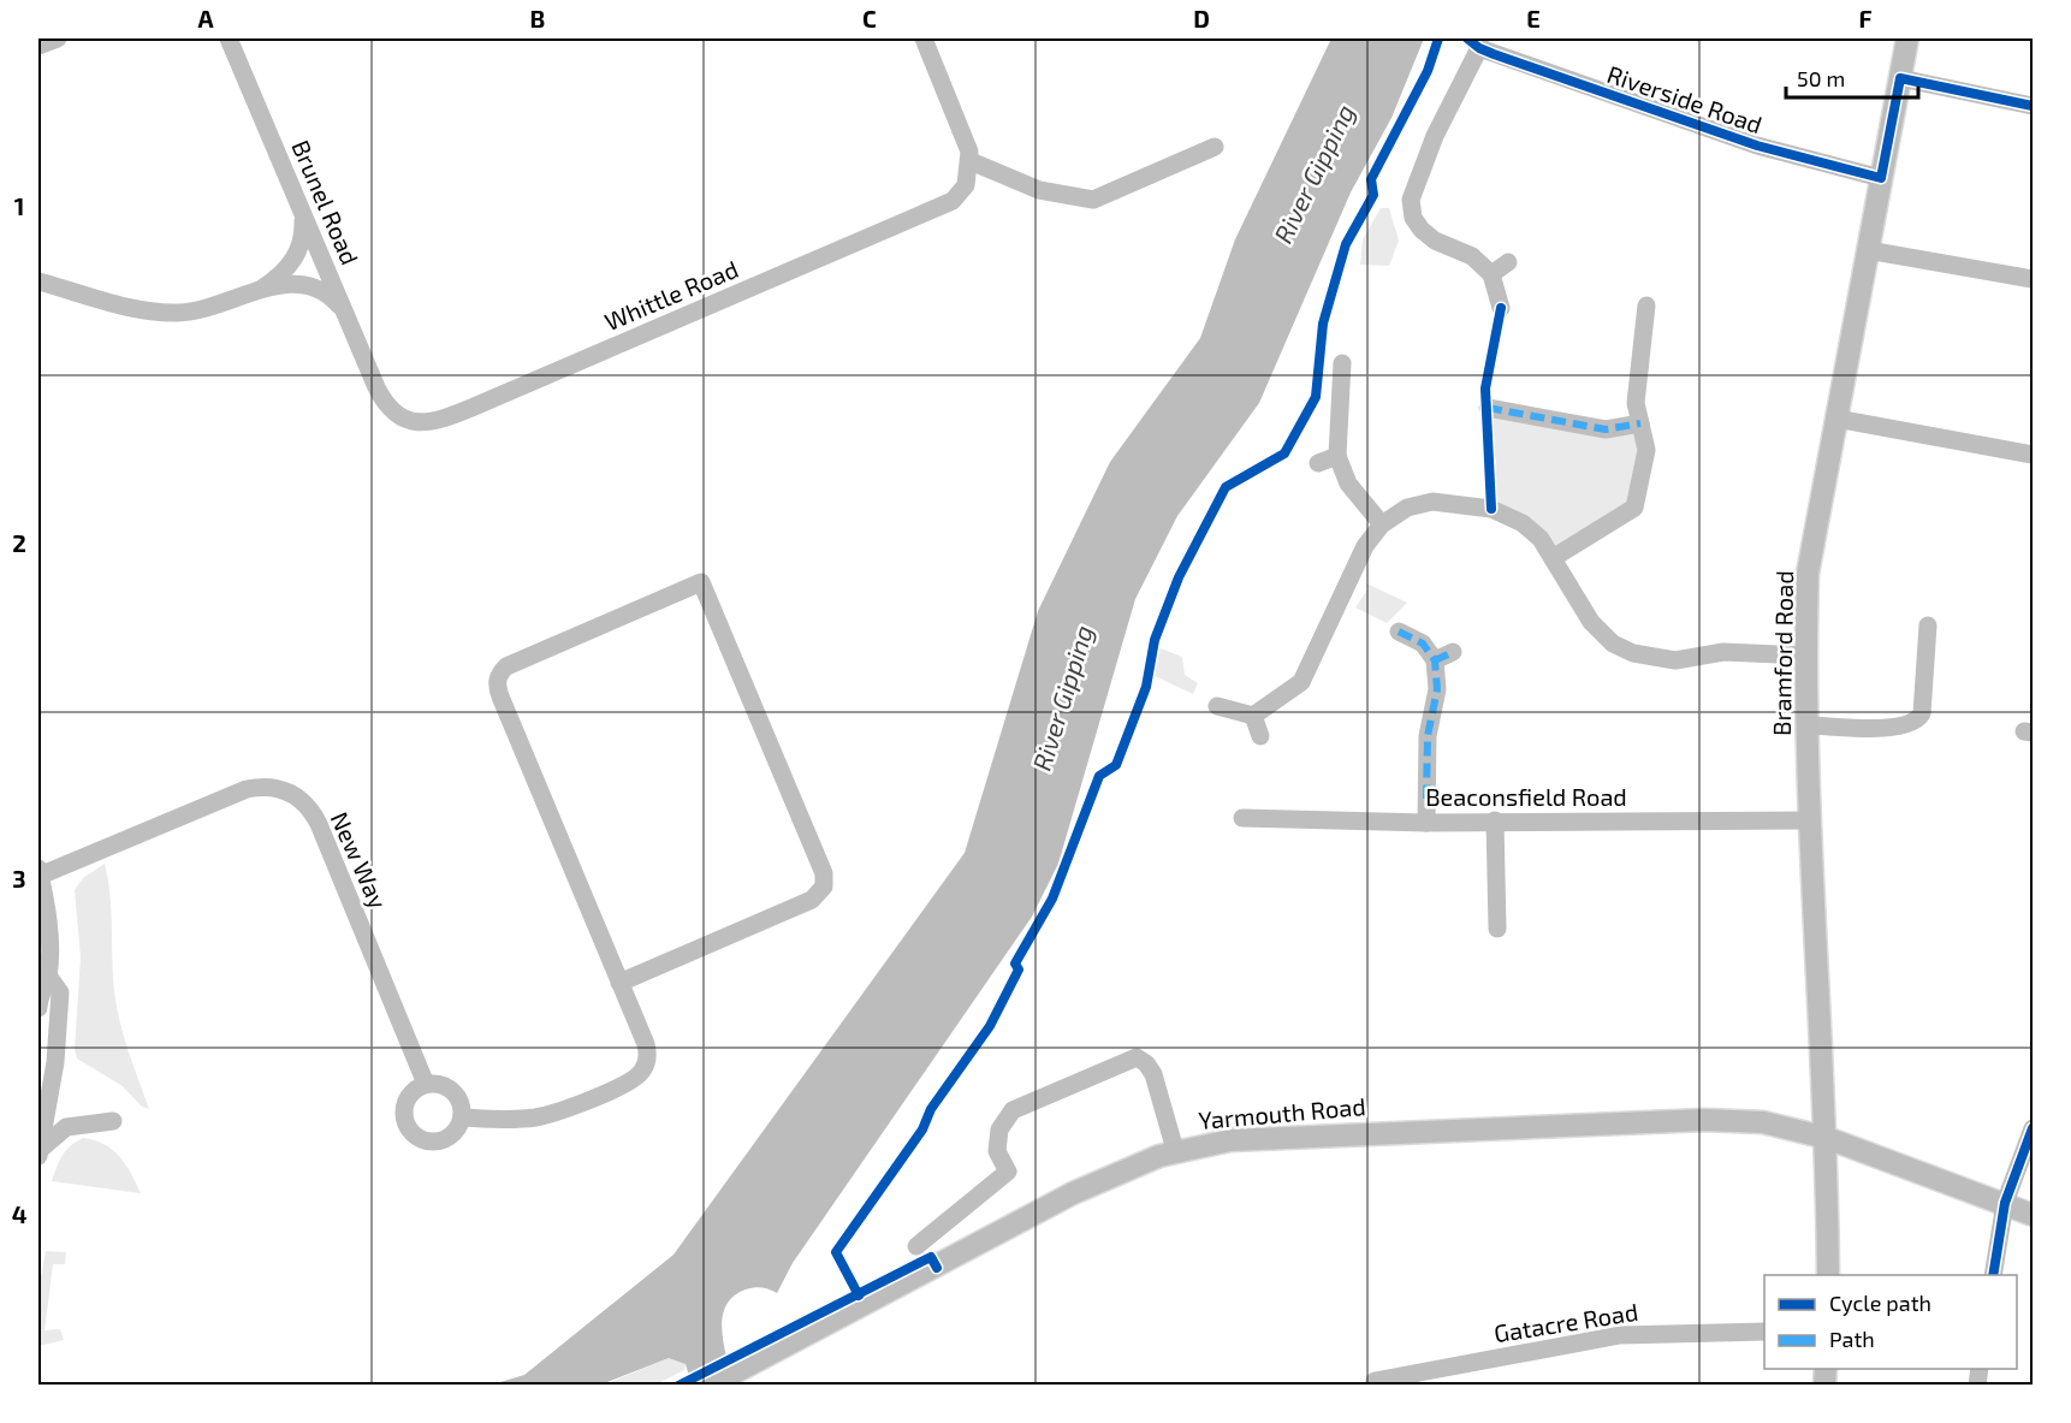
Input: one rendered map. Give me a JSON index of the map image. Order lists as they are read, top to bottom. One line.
{"streets":{"main road":["Bramford Road","Yarmouth Road"],"street":["Riverside Road","Brunel Road","Whittle Road","Beaconsfield Road","New Way","Gatacre Road"]},"crossings":[["Riverside Road","Bramford Road"],["Brunel Road","Whittle Road"],["Bramford Road","Beaconsfield Road"],["Bramford Road","Yarmouth Road"]],"water":["River Gipping"],"legend":["Cycle path","Path"],"scale_bar":"50 m","grid":{"columns":["A","B","C","D","E","F"],"rows":["1","2","3","4"]}}
